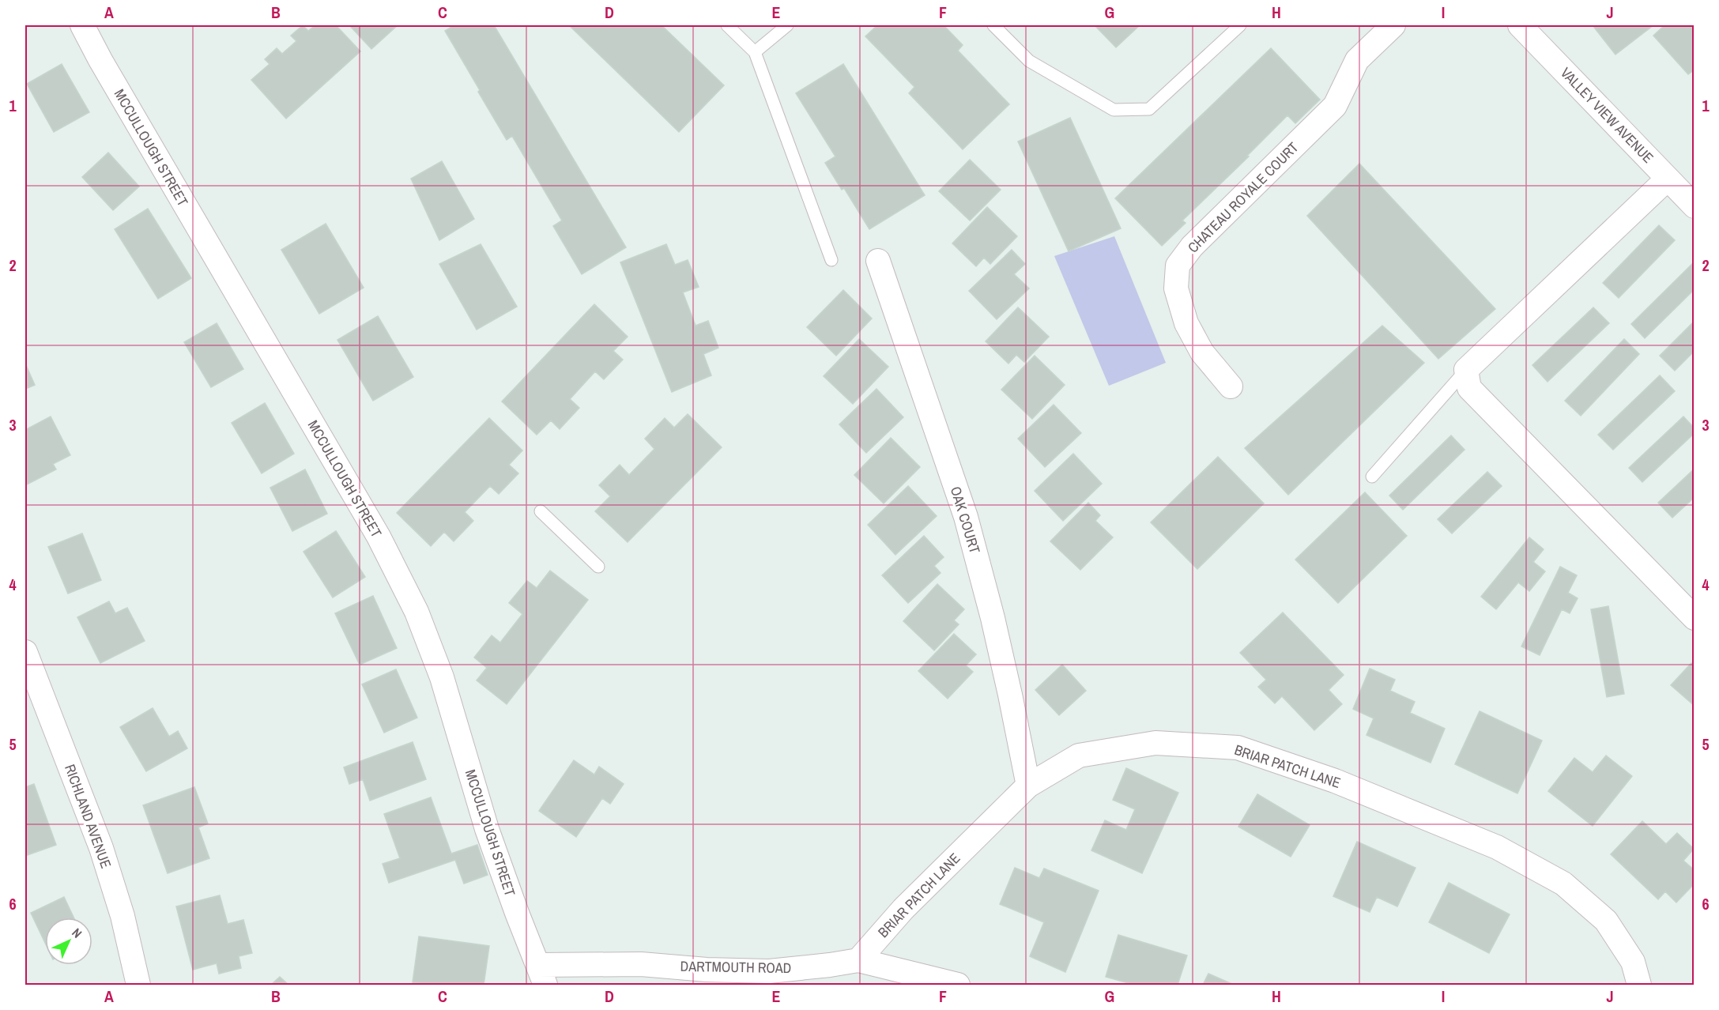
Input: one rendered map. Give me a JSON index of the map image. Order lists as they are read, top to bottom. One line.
{"streets":{"street":["VALLEY VIEW AVENUE","MCCULLOUGH STREET","CHATEAU ROYALE COURT","OAK COURT","BRIAR PATCH LANE","RICHLAND AVENUE","DARTMOUTH ROAD"]},"crossings":[["MCCULLOUGH STREET","DARTMOUTH ROAD"],["OAK COURT","BRIAR PATCH LANE"],["BRIAR PATCH LANE","DARTMOUTH ROAD"]],"north":"top right","grid":{"columns":["A","B","C","D","E","F","G","H","I","J"],"rows":["1","2","3","4","5","6"]}}
